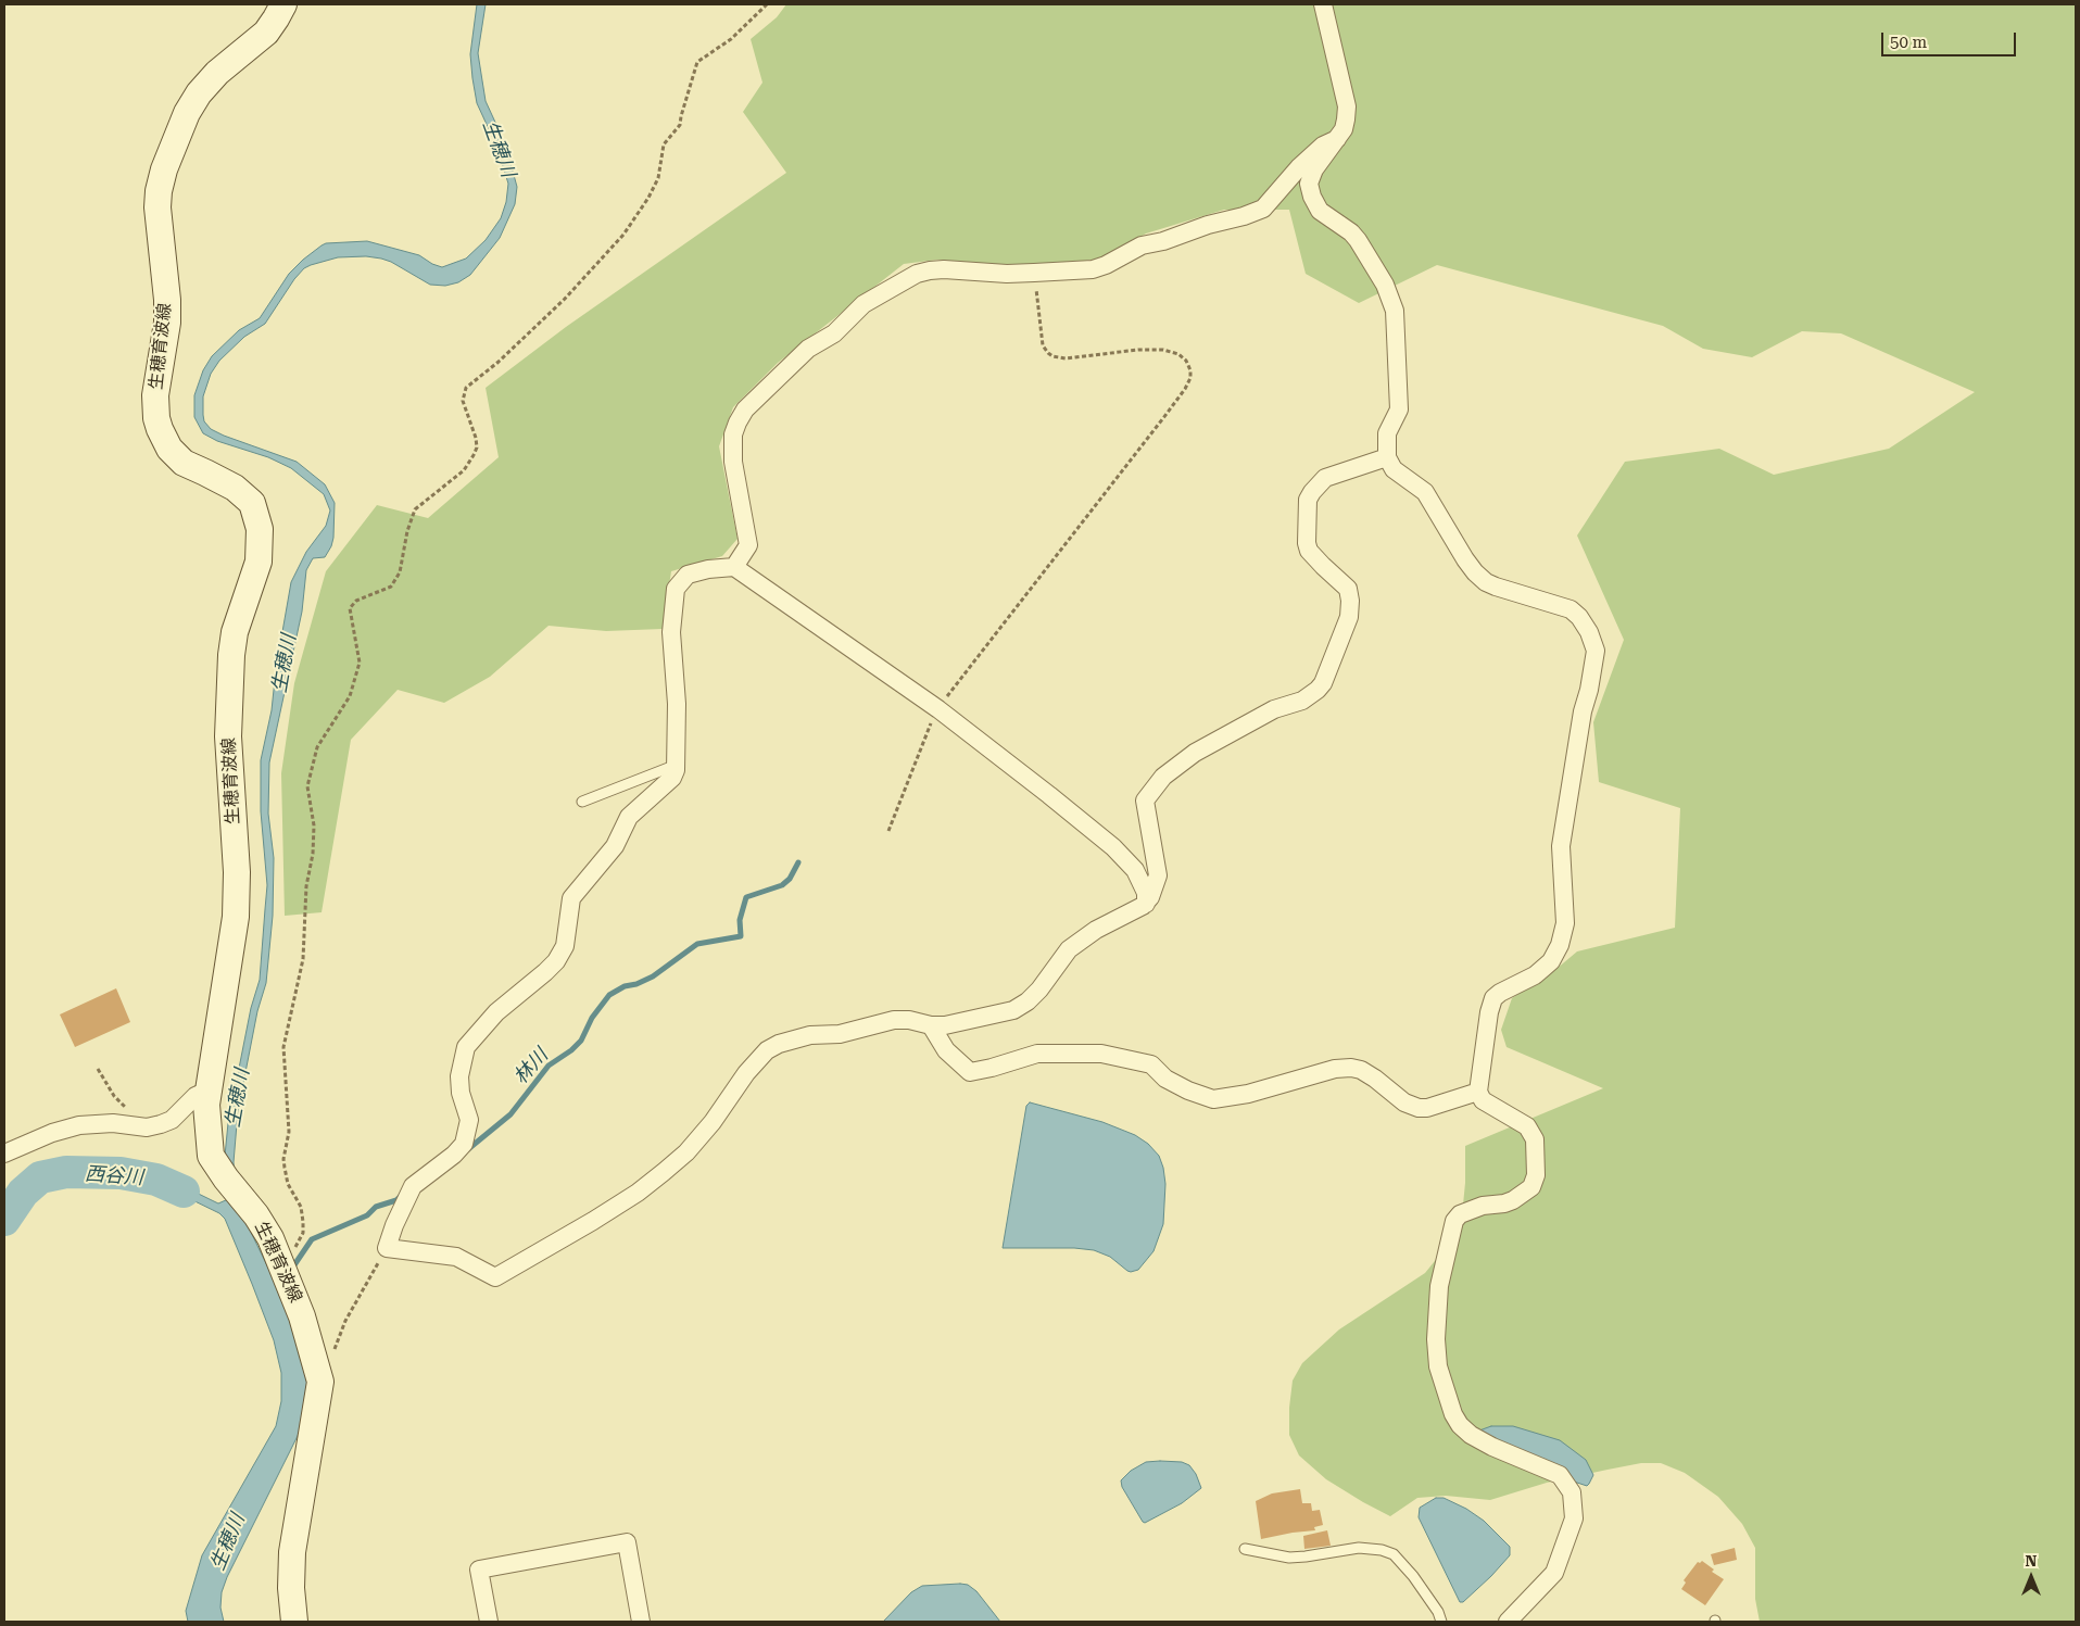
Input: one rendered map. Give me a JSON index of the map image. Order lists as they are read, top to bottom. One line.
{"streets":{"main road":["生穂育波線"]},"water":["生穂川","林川","西谷川"],"scale_bar":"50 m","north":"top"}
